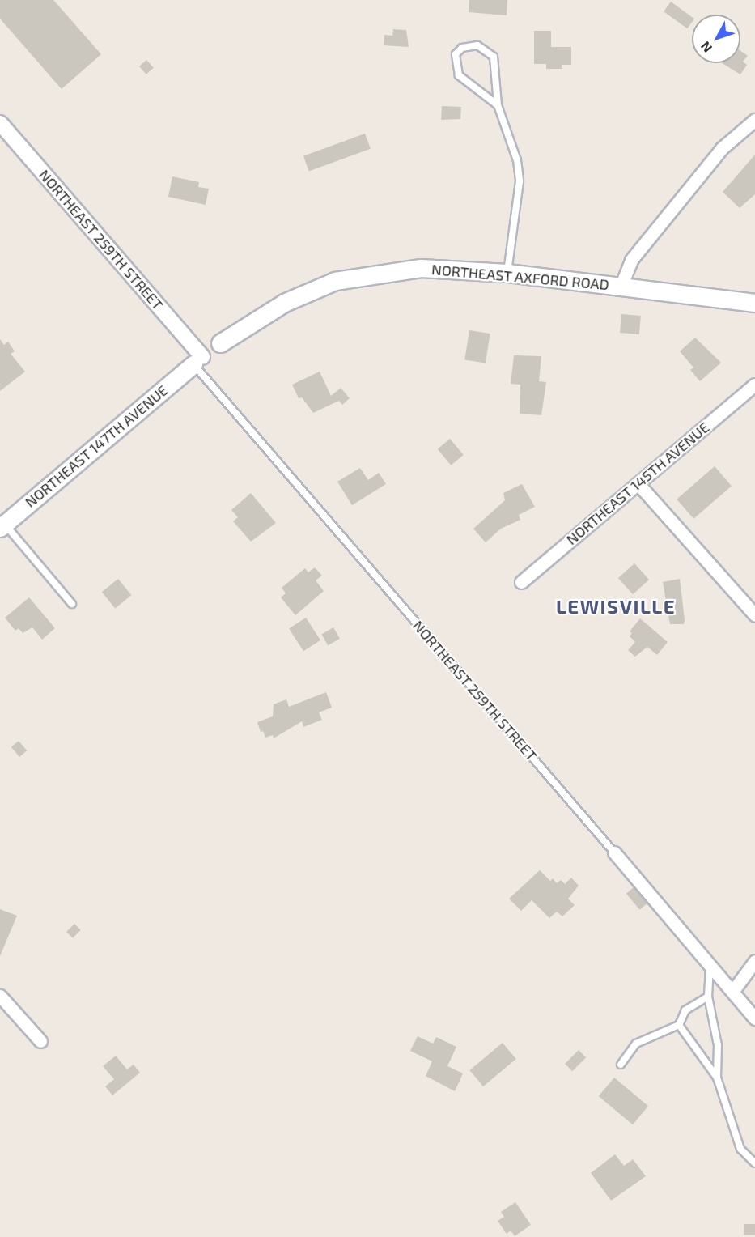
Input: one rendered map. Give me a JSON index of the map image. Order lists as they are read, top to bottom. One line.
{"streets":{"main road":["NORTHEAST AXFORD ROAD","NORTHEAST 147TH AVENUE"],"street":["NORTHEAST 259TH STREET","NORTHEAST 145TH AVENUE"]},"crossings":[["NORTHEAST 259TH STREET","NORTHEAST AXFORD ROAD"],["NORTHEAST 259TH STREET","NORTHEAST 147TH AVENUE"],["NORTHEAST AXFORD ROAD","NORTHEAST 147TH AVENUE"]],"districts":["LEWISVILLE"],"north":"bottom left"}
